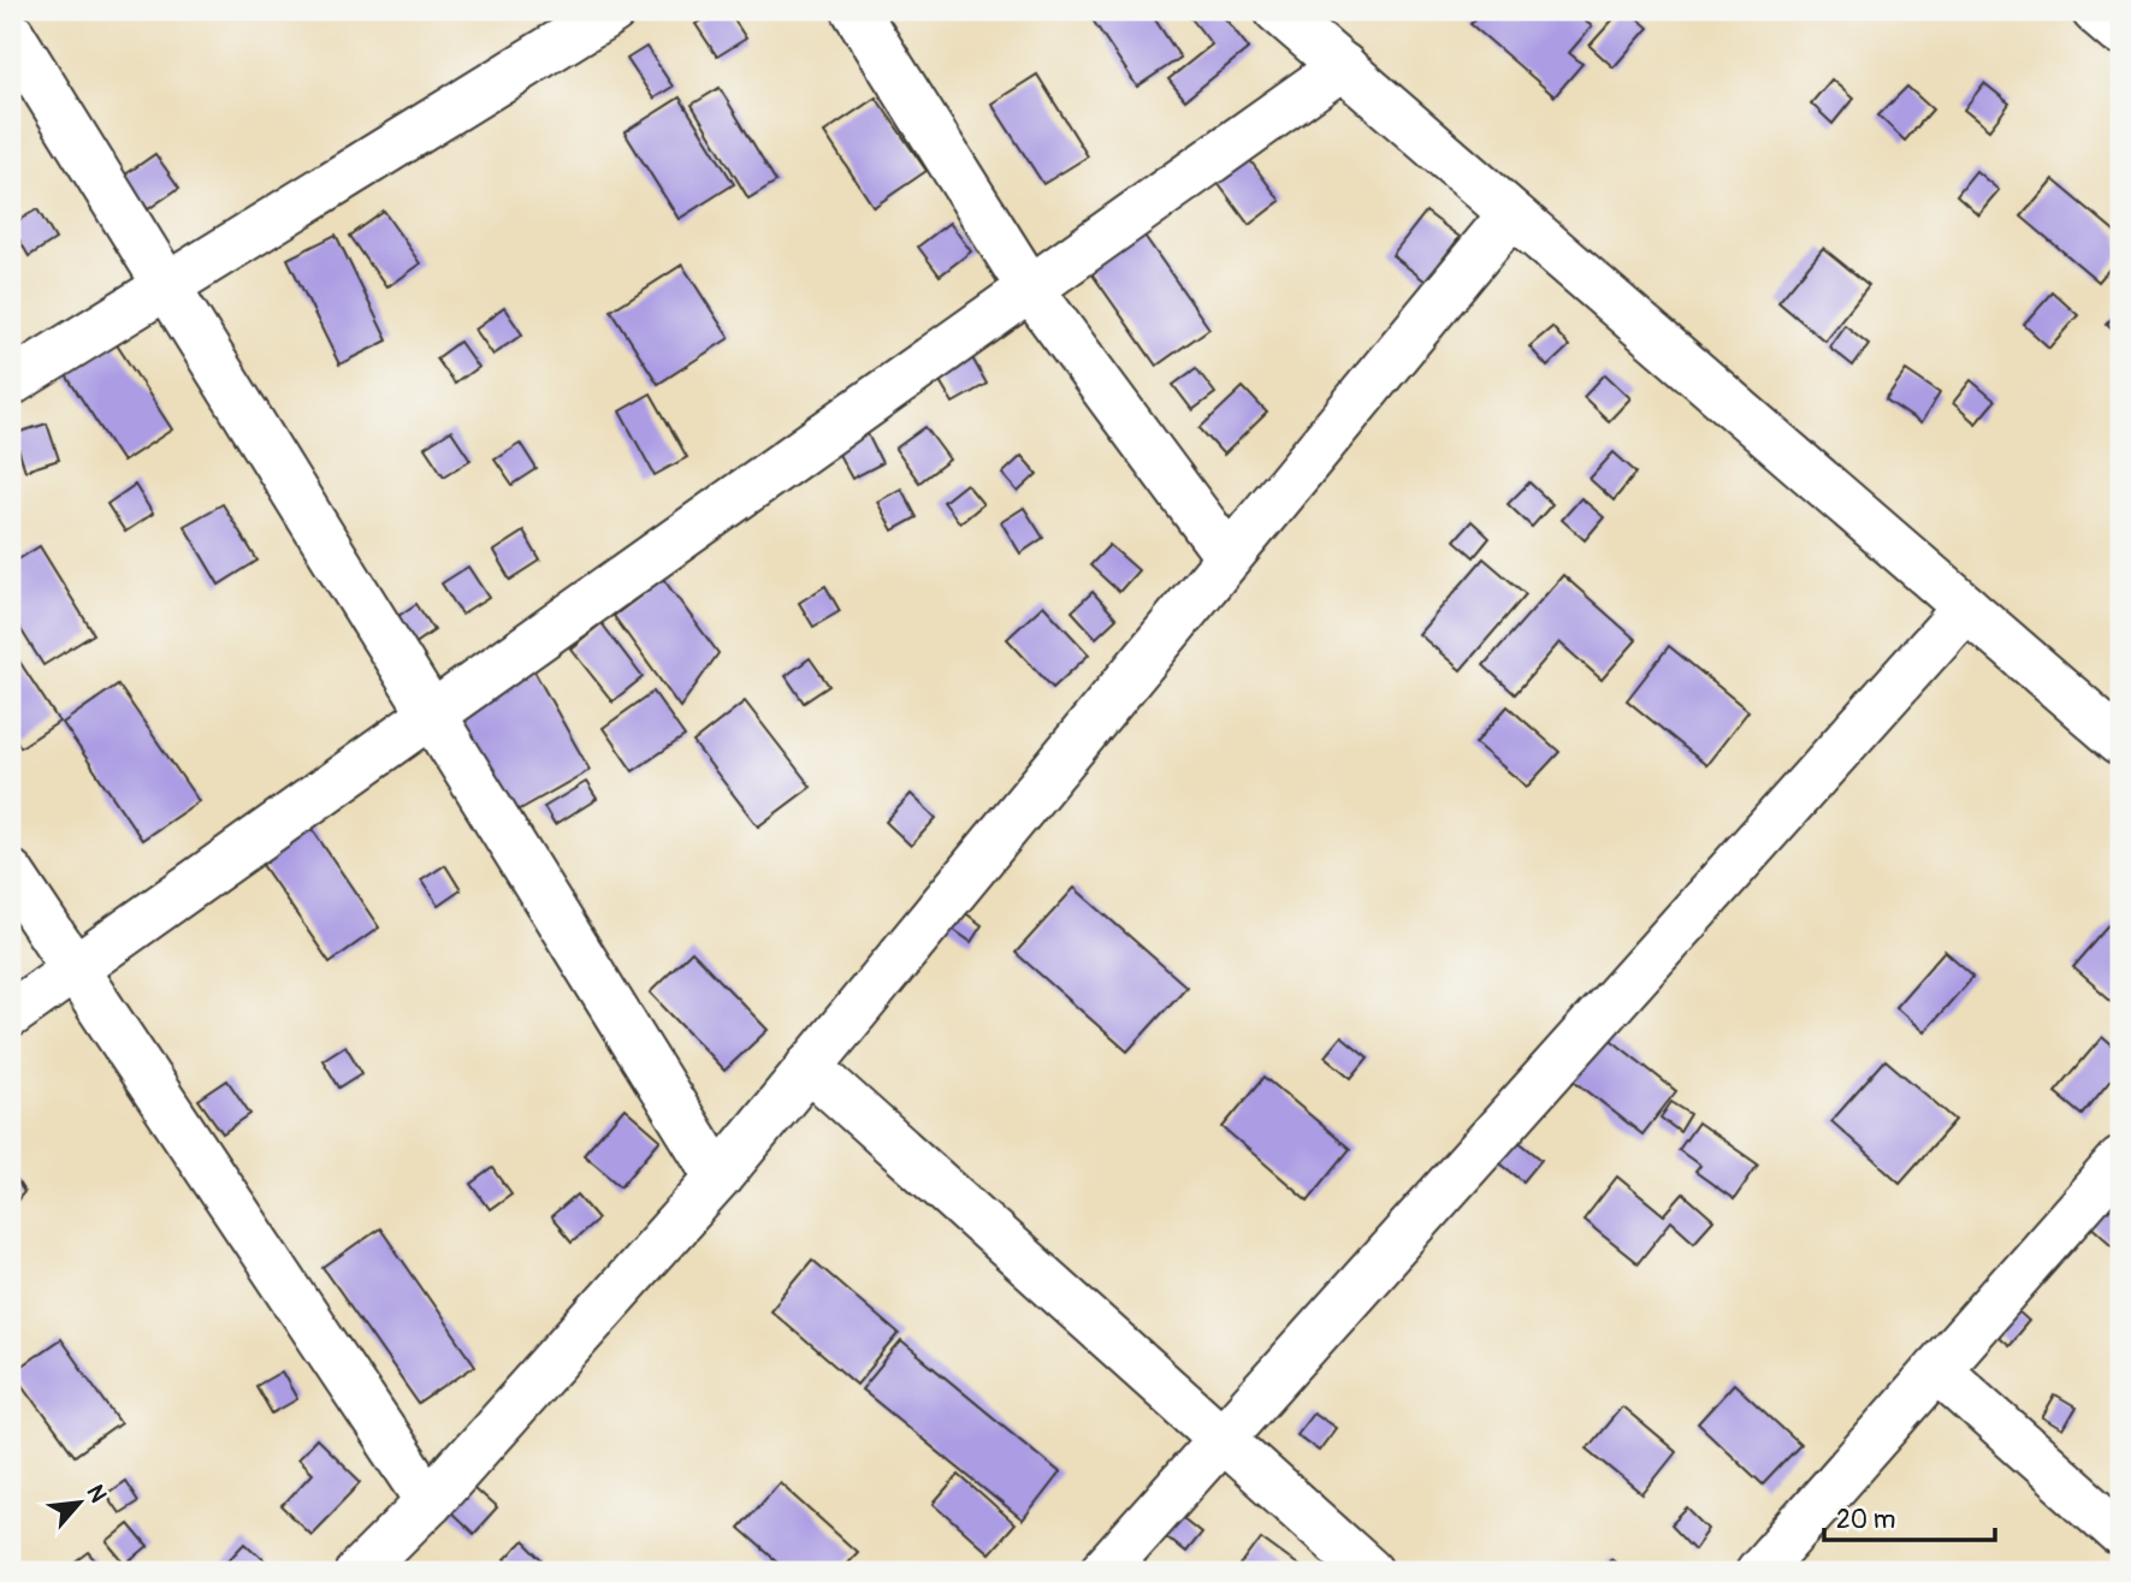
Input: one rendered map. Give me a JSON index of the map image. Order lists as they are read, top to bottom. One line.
{"scale_bar":"20 m","north":"top right"}
